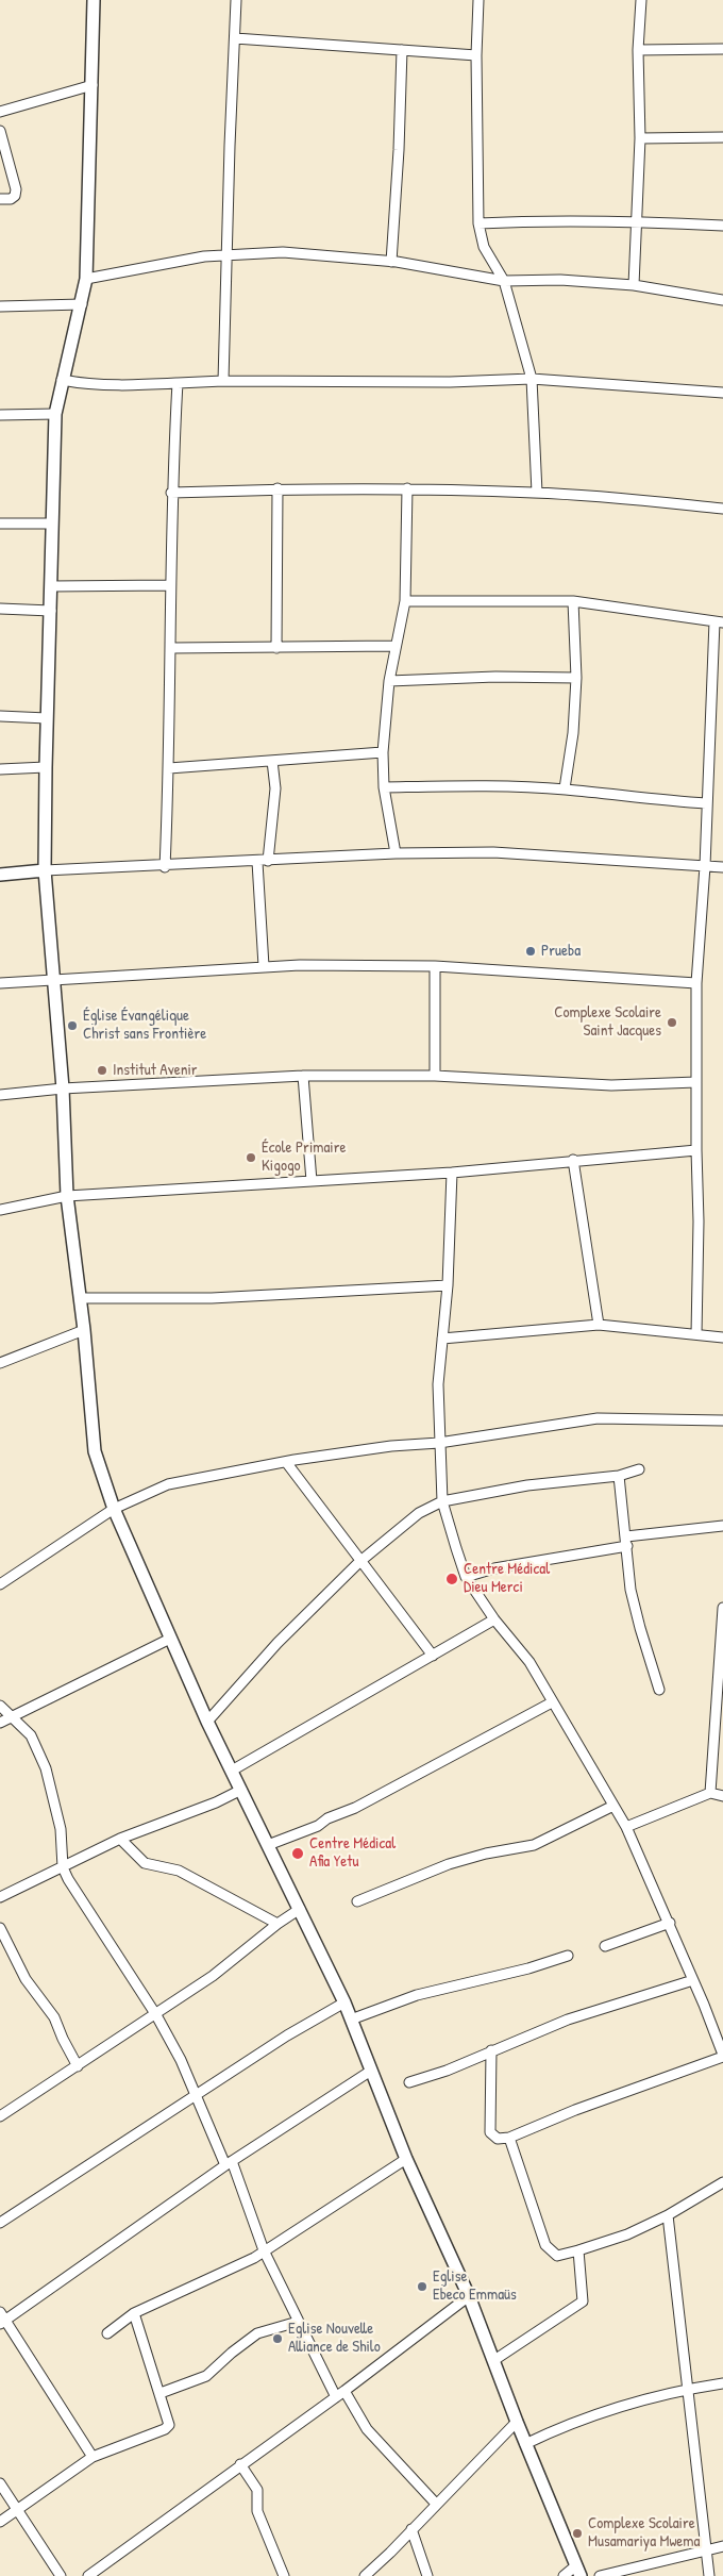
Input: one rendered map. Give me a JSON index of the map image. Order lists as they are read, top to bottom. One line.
{"places":["Prueba","Complexe Scolaire Saint Jacques","Église Évangélique Christ sans Frontière","Institut Avenir","École Primaire Kigogo","Centre Médical Dieu Merci","Centre Médical Afia Yetu","Eglise Ebeco Emmaüs","Eglise Nouvelle Alliance de Shilo","Complexe Scolaire Musamariya Mwema"]}
